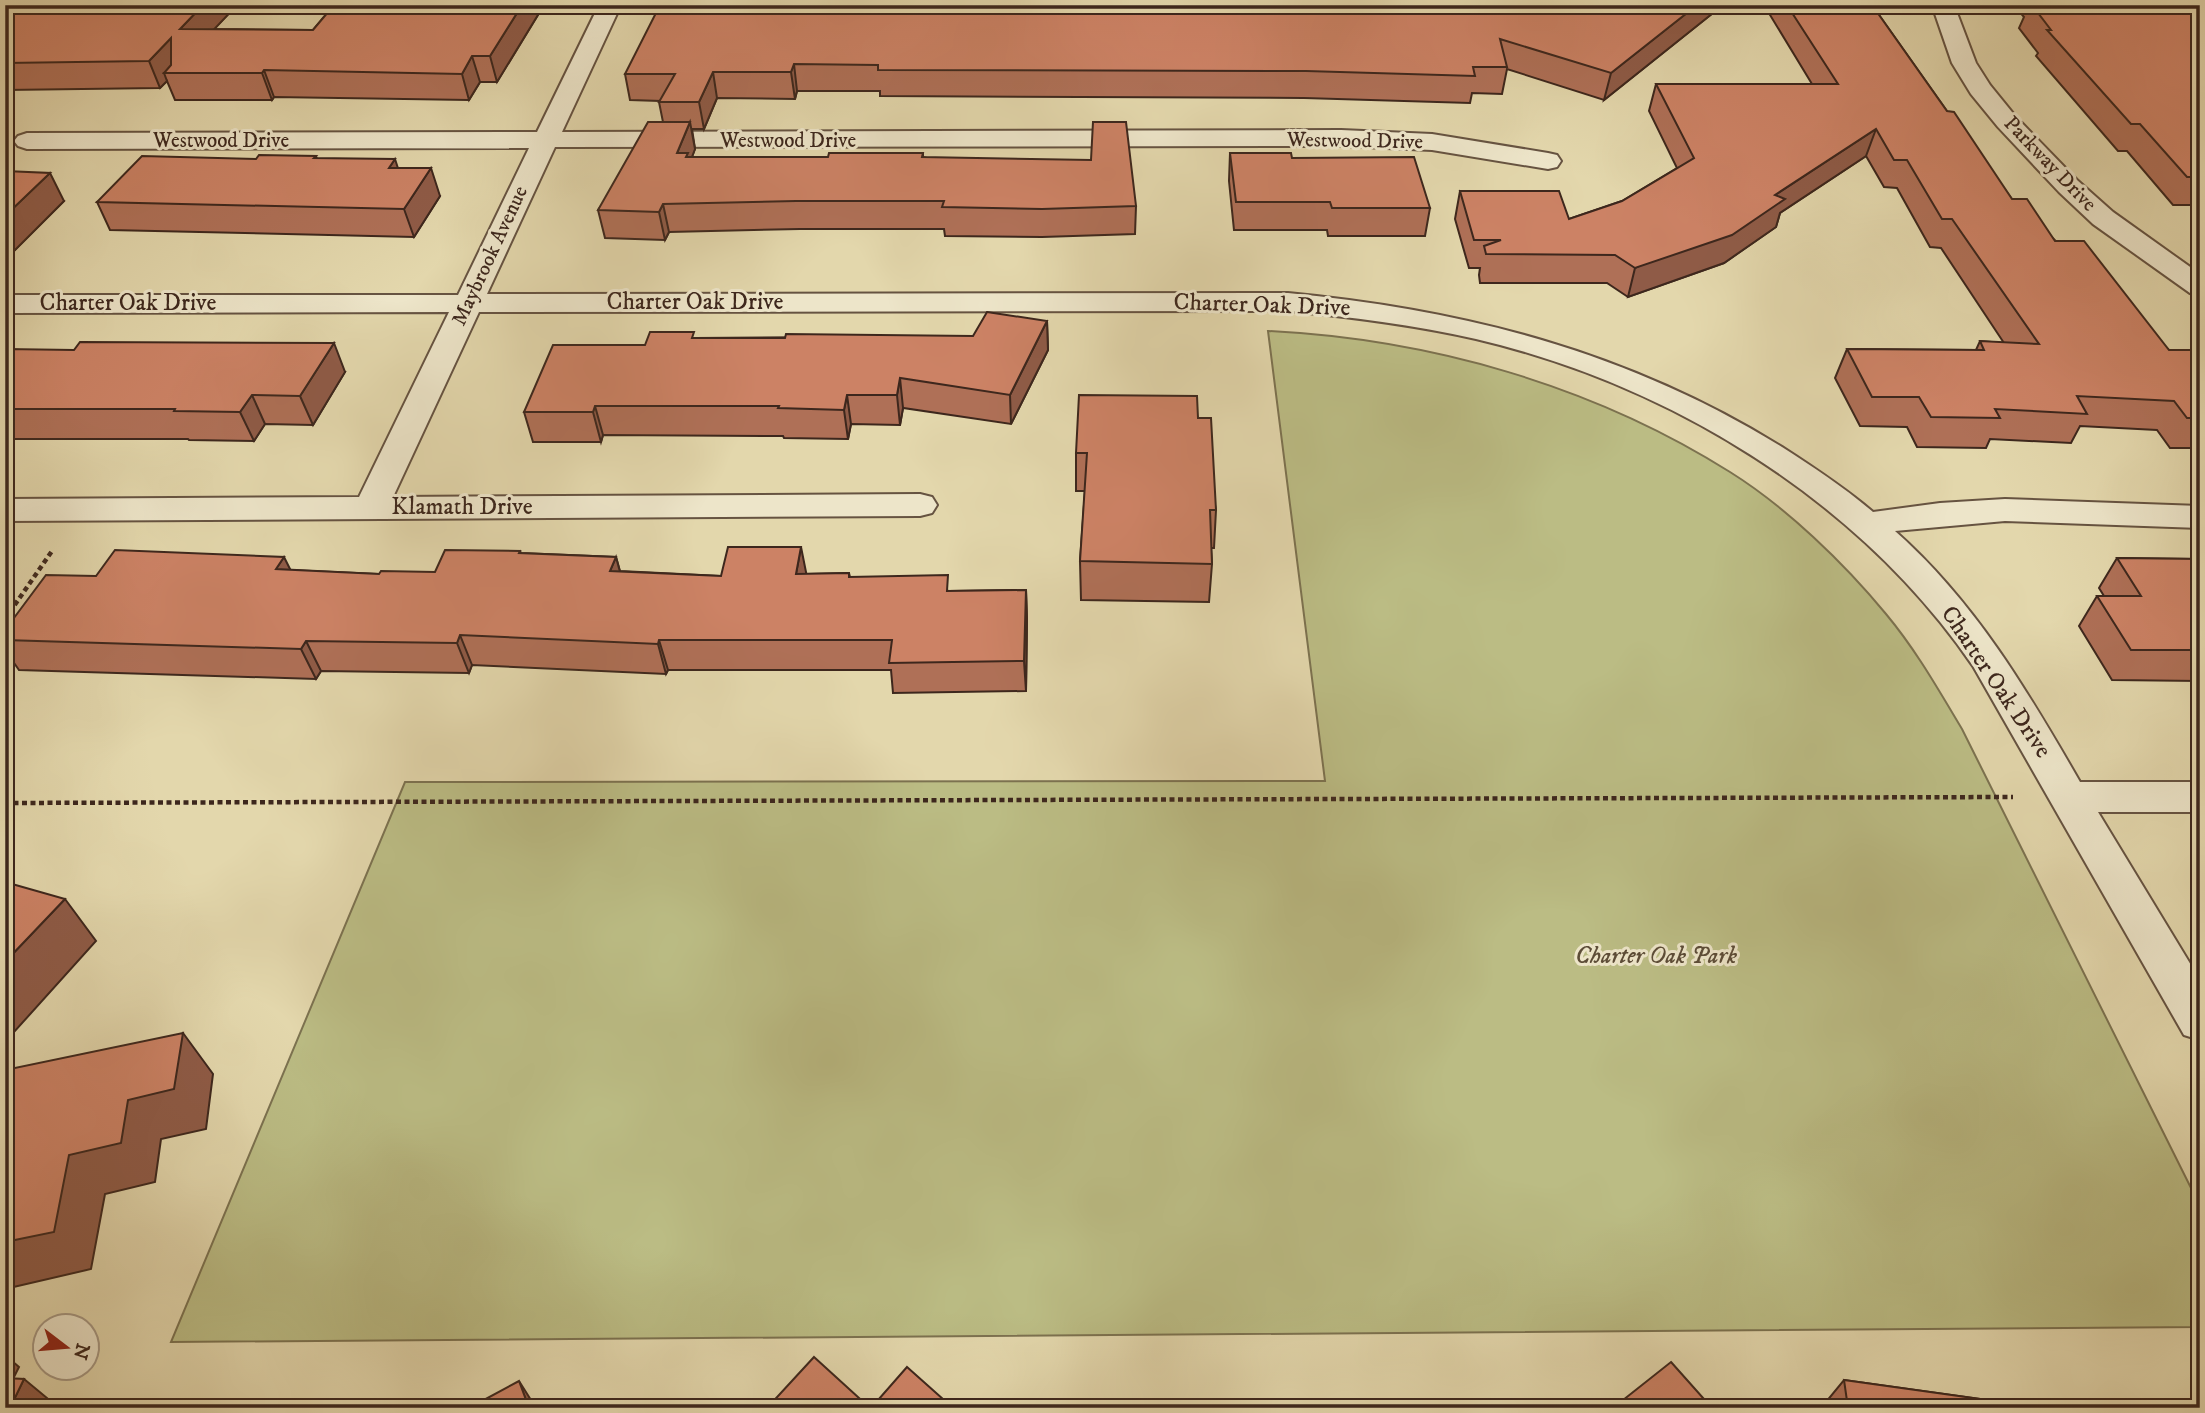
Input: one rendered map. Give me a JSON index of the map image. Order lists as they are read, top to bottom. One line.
{"streets":{"street":["Westwood Drive","Parkway Drive","Maybrook Avenue","Charter Oak Drive","Klamath Drive"]},"crossings":[["Westwood Drive","Maybrook Avenue"],["Maybrook Avenue","Charter Oak Drive"],["Maybrook Avenue","Klamath Drive"]],"parks":["Charter Oak Park"],"north":"right"}
